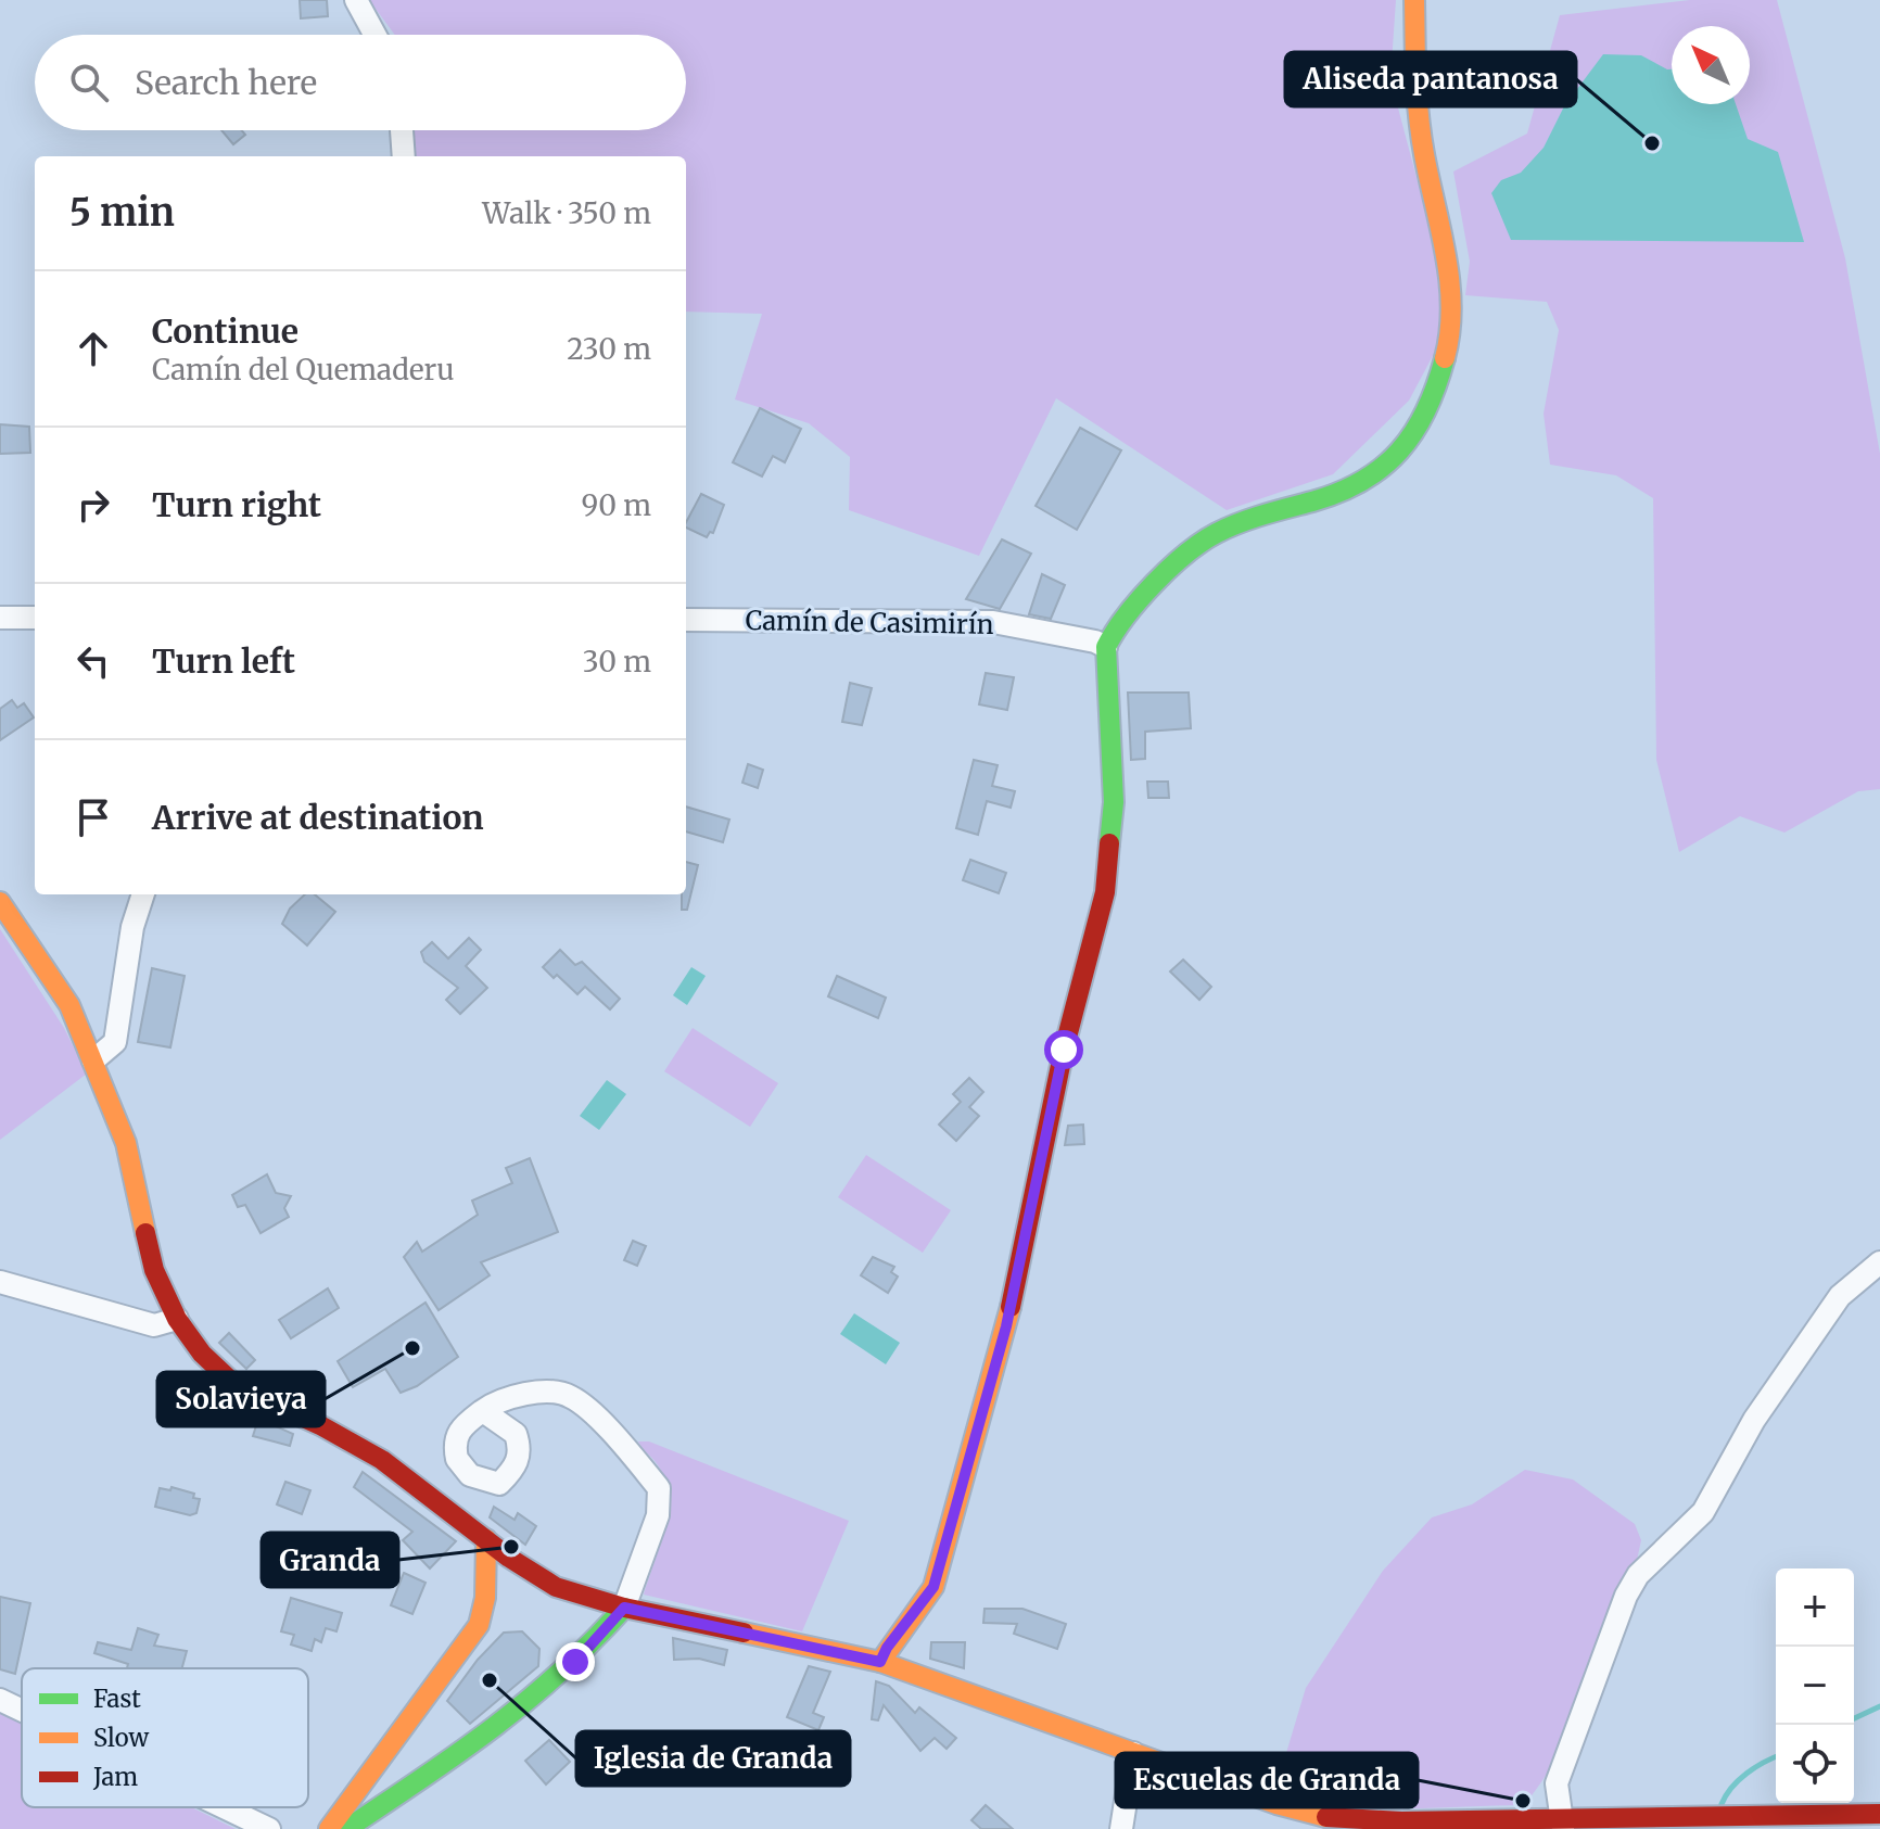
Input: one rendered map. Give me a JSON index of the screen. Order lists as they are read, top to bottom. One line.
{"streets":{"street":["Camín de Casimirín"]},"places":["Aliseda pantanosa","Solavieya","Granda","Iglesia de Granda","Escuelas de Granda"],"legend":["Fast","Slow","Jam"],"north":"top left","page":{"search":"Search here","heading":["5 min","Walk · 350 m"],"list":[["Continue","Camín del Quemaderu","230 m"],["Turn right","90 m"],["Turn left","30 m"],"Arrive at destination"],"map_buttons":["+","−"]}}
